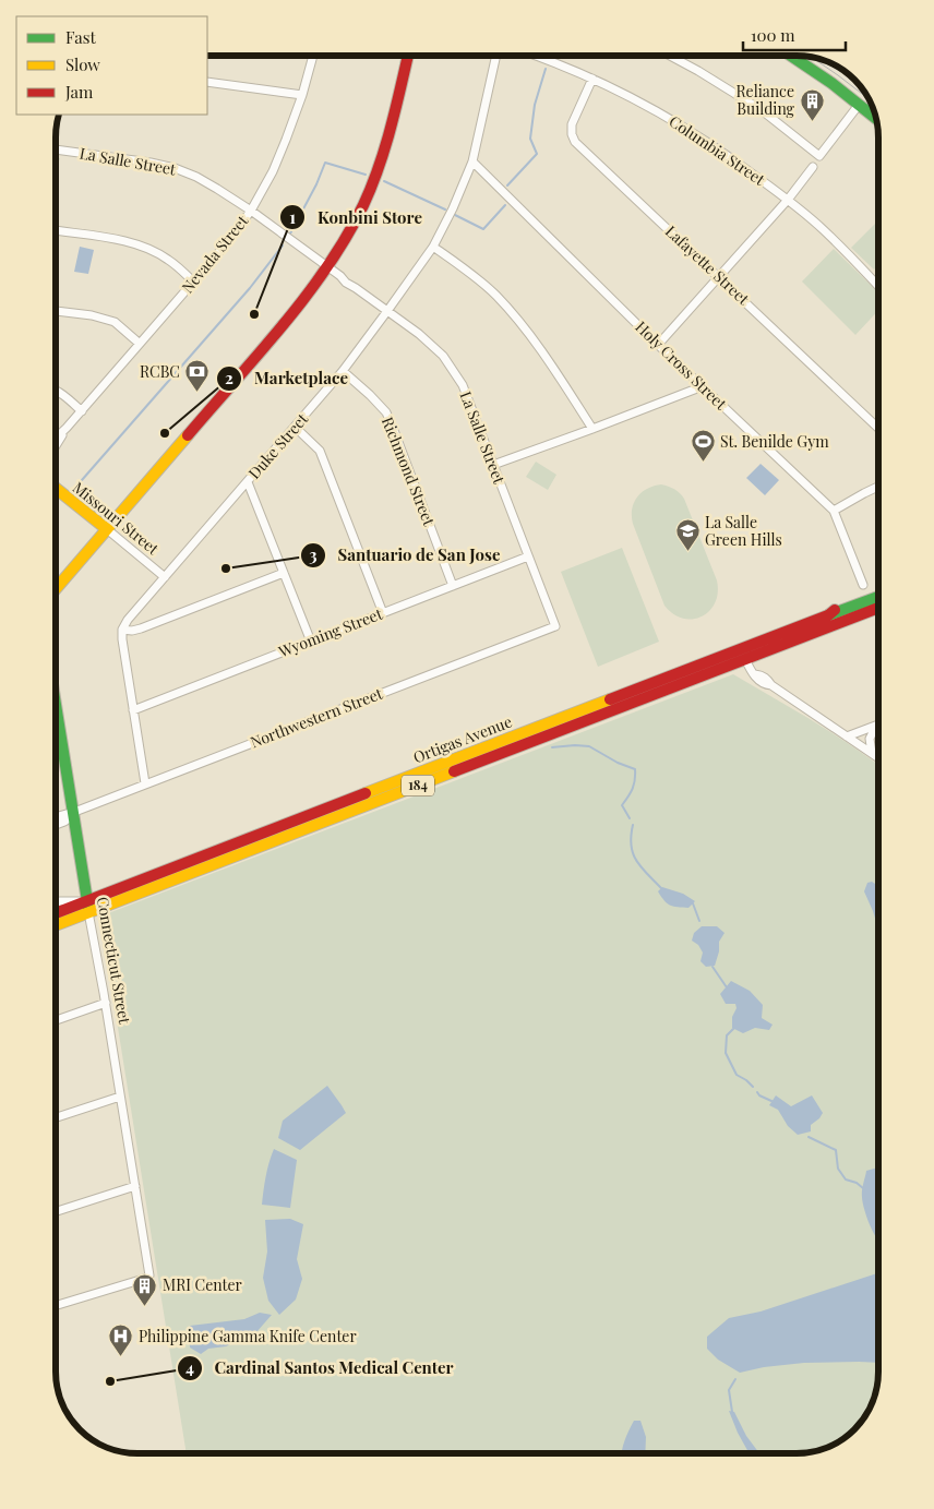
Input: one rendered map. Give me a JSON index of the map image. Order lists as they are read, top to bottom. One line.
{"streets":{"main road":["Missouri Street","Ortigas Avenue","184","Connecticut Street"],"street":["Columbia Street","La Salle Street","Nevada Street","Lafayette Street","Holy Cross Street","Duke Street","Richmond Street","Wyoming Street","Northwestern Street"]},"crossings":[["Columbia Street","Lafayette Street"],["La Salle Street","Nevada Street"],["La Salle Street","Duke Street"],["La Salle Street","Wyoming Street"],["La Salle Street","Northwestern Street"],["Holy Cross Street","Duke Street"],["Duke Street","Richmond Street"],["Duke Street","Missouri Street"],["Richmond Street","Wyoming Street"],["Northwestern Street","Connecticut Street"],["Ortigas Avenue","Connecticut Street"]],"places":{"building":["Reliance Building","MRI Center"],"other":["Konbini Store","Marketplace","Santuario de San Jose","Cardinal Santos Medical Center"],"bank":["RCBC"],"sports":["St. Benilde Gym"],"school or university":["La Salle Green Hills"],"hospital":["Philippine Gamma Knife Center"]},"legend":["Fast","Slow","Jam"],"scale_bar":"100 m"}
